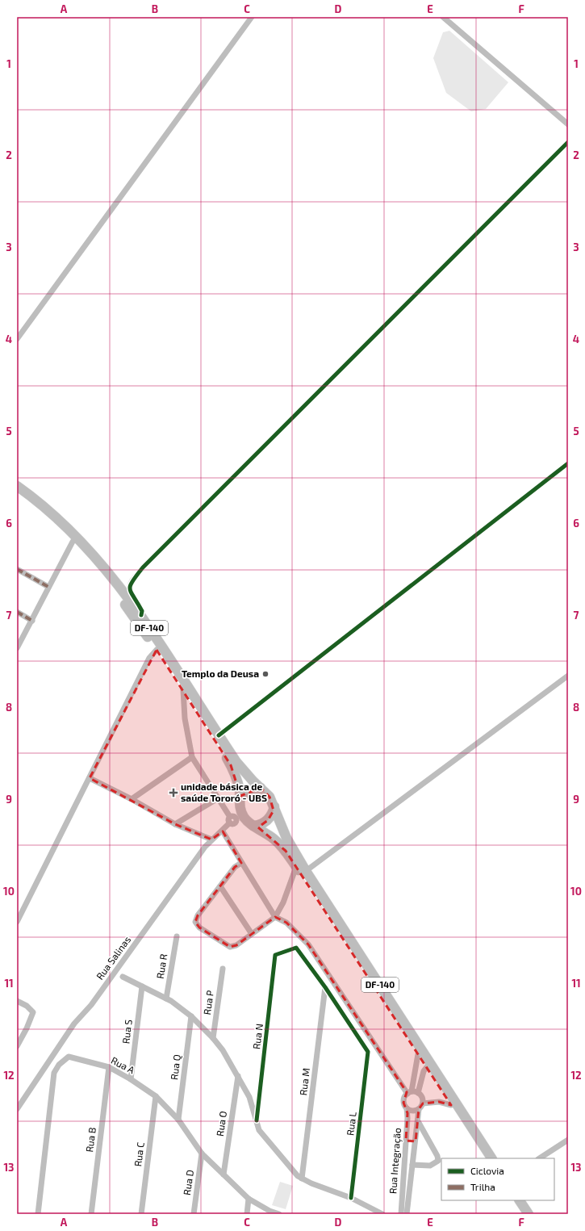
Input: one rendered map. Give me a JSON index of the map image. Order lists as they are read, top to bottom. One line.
{"streets":{"main road":["DF-140"],"street":["Rua Salinas","Rua R","Rua P","Rua S","Rua N","Rua A","Rua Q","Rua M","Rua O","Rua L","Rua B","Rua C","Rua Integração","Rua D"]},"crossings":[["DF-140","Rua Salinas"],["Rua S","Rua A"],["Rua N","Rua M"],["Rua N","Rua L"],["Rua A","Rua Q"],["Rua A","Rua O"],["Rua A","Rua B"],["Rua A","Rua C"],["Rua A","Rua D"],["Rua M","Rua L"]],"places":{"other":["Templo da Deusa"],"health":["unidade básica de saúde Tororó - UBS"]},"legend":["Ciclovia","Trilha"],"grid":{"columns":["A","B","C","D","E","F"],"rows":["1","2","3","4","5","6","7","8","9","10","11","12","13"]}}
